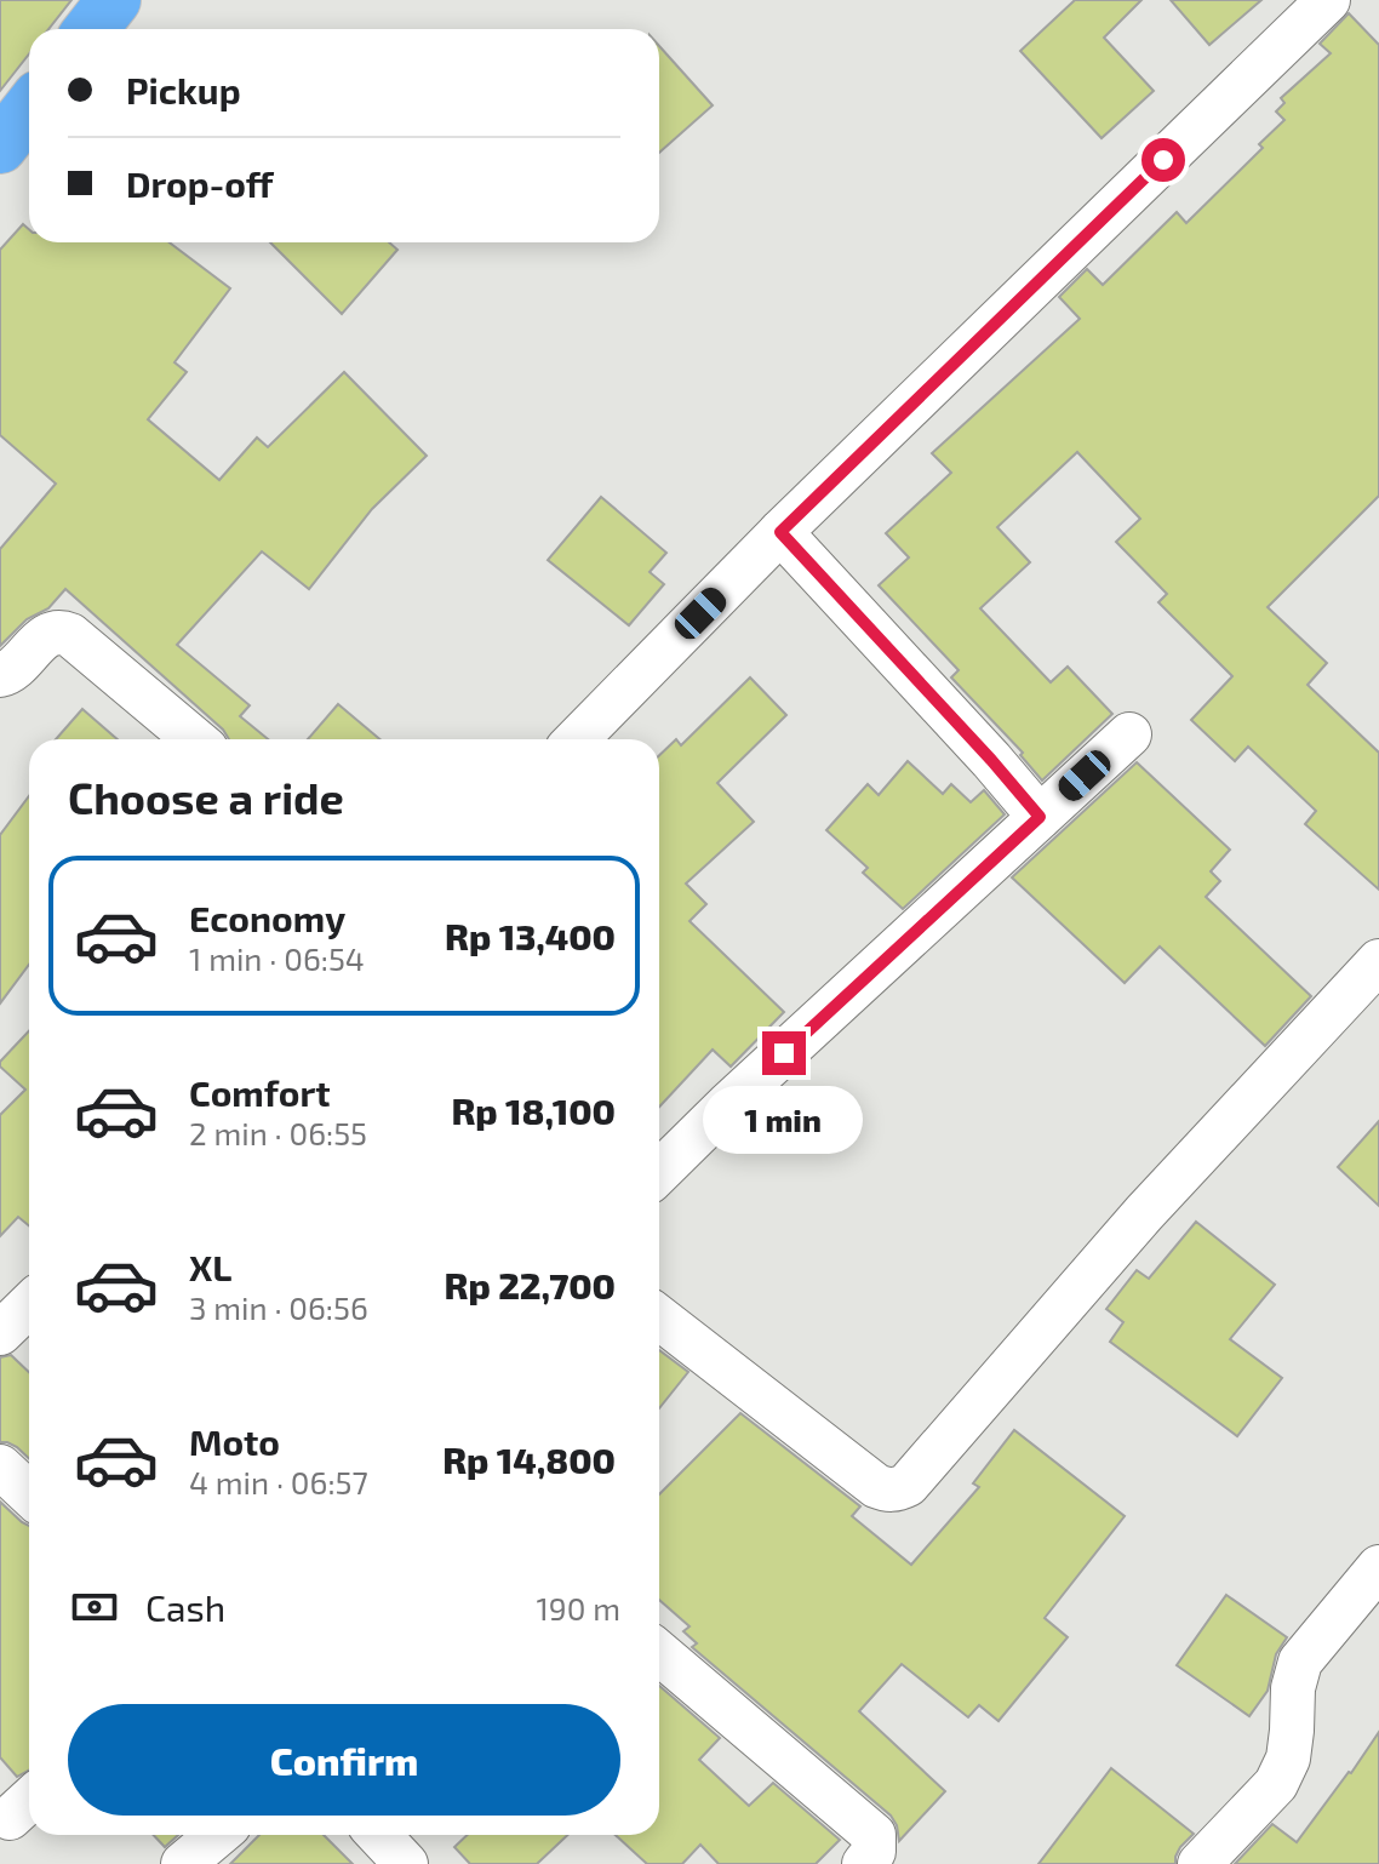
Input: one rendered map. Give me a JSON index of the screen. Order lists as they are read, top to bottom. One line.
{"page":{"banner":["Pickup","Drop-off"],"heading":"Choose a ride","list":[{"name":"Economy","note":"1 min · 06:54","value":"Rp 13,400"},{"name":"Comfort","note":"2 min · 06:55","value":"Rp 18,100"},{"name":"XL","note":"3 min · 06:56","value":"Rp 22,700"},{"name":"Moto","note":"4 min · 06:57","value":"Rp 14,800"}],"bubble":"1 min","pay":["Cash","190 m"],"buttons":"Confirm"}}
